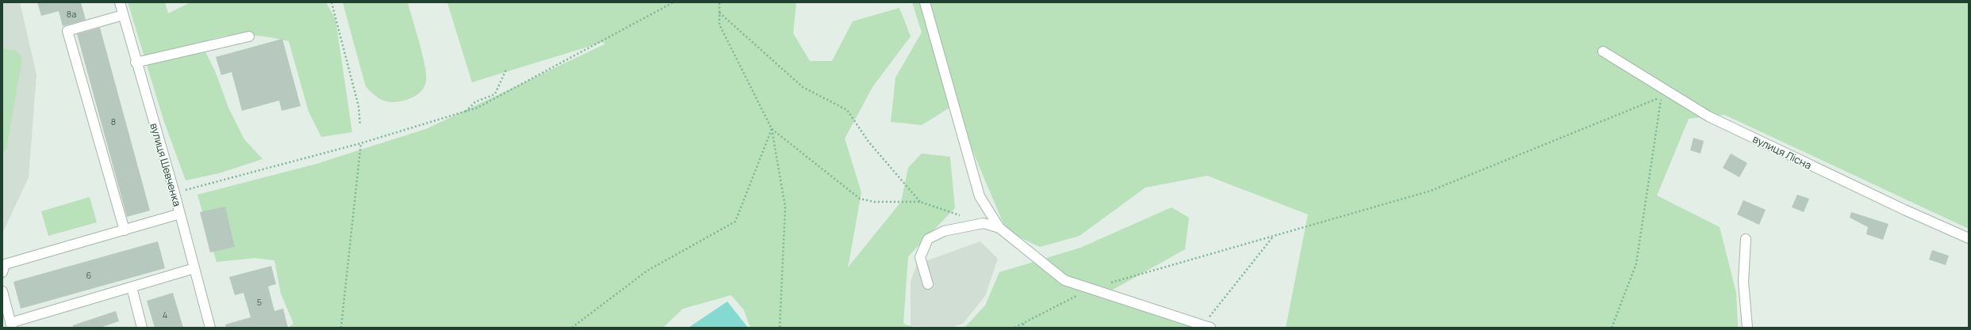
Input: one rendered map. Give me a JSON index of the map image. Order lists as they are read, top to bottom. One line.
{"streets":{"street":["вулиця Лісна","вулиця Шевченка"]},"house_numbers":["8а","8","6","5","4"]}
